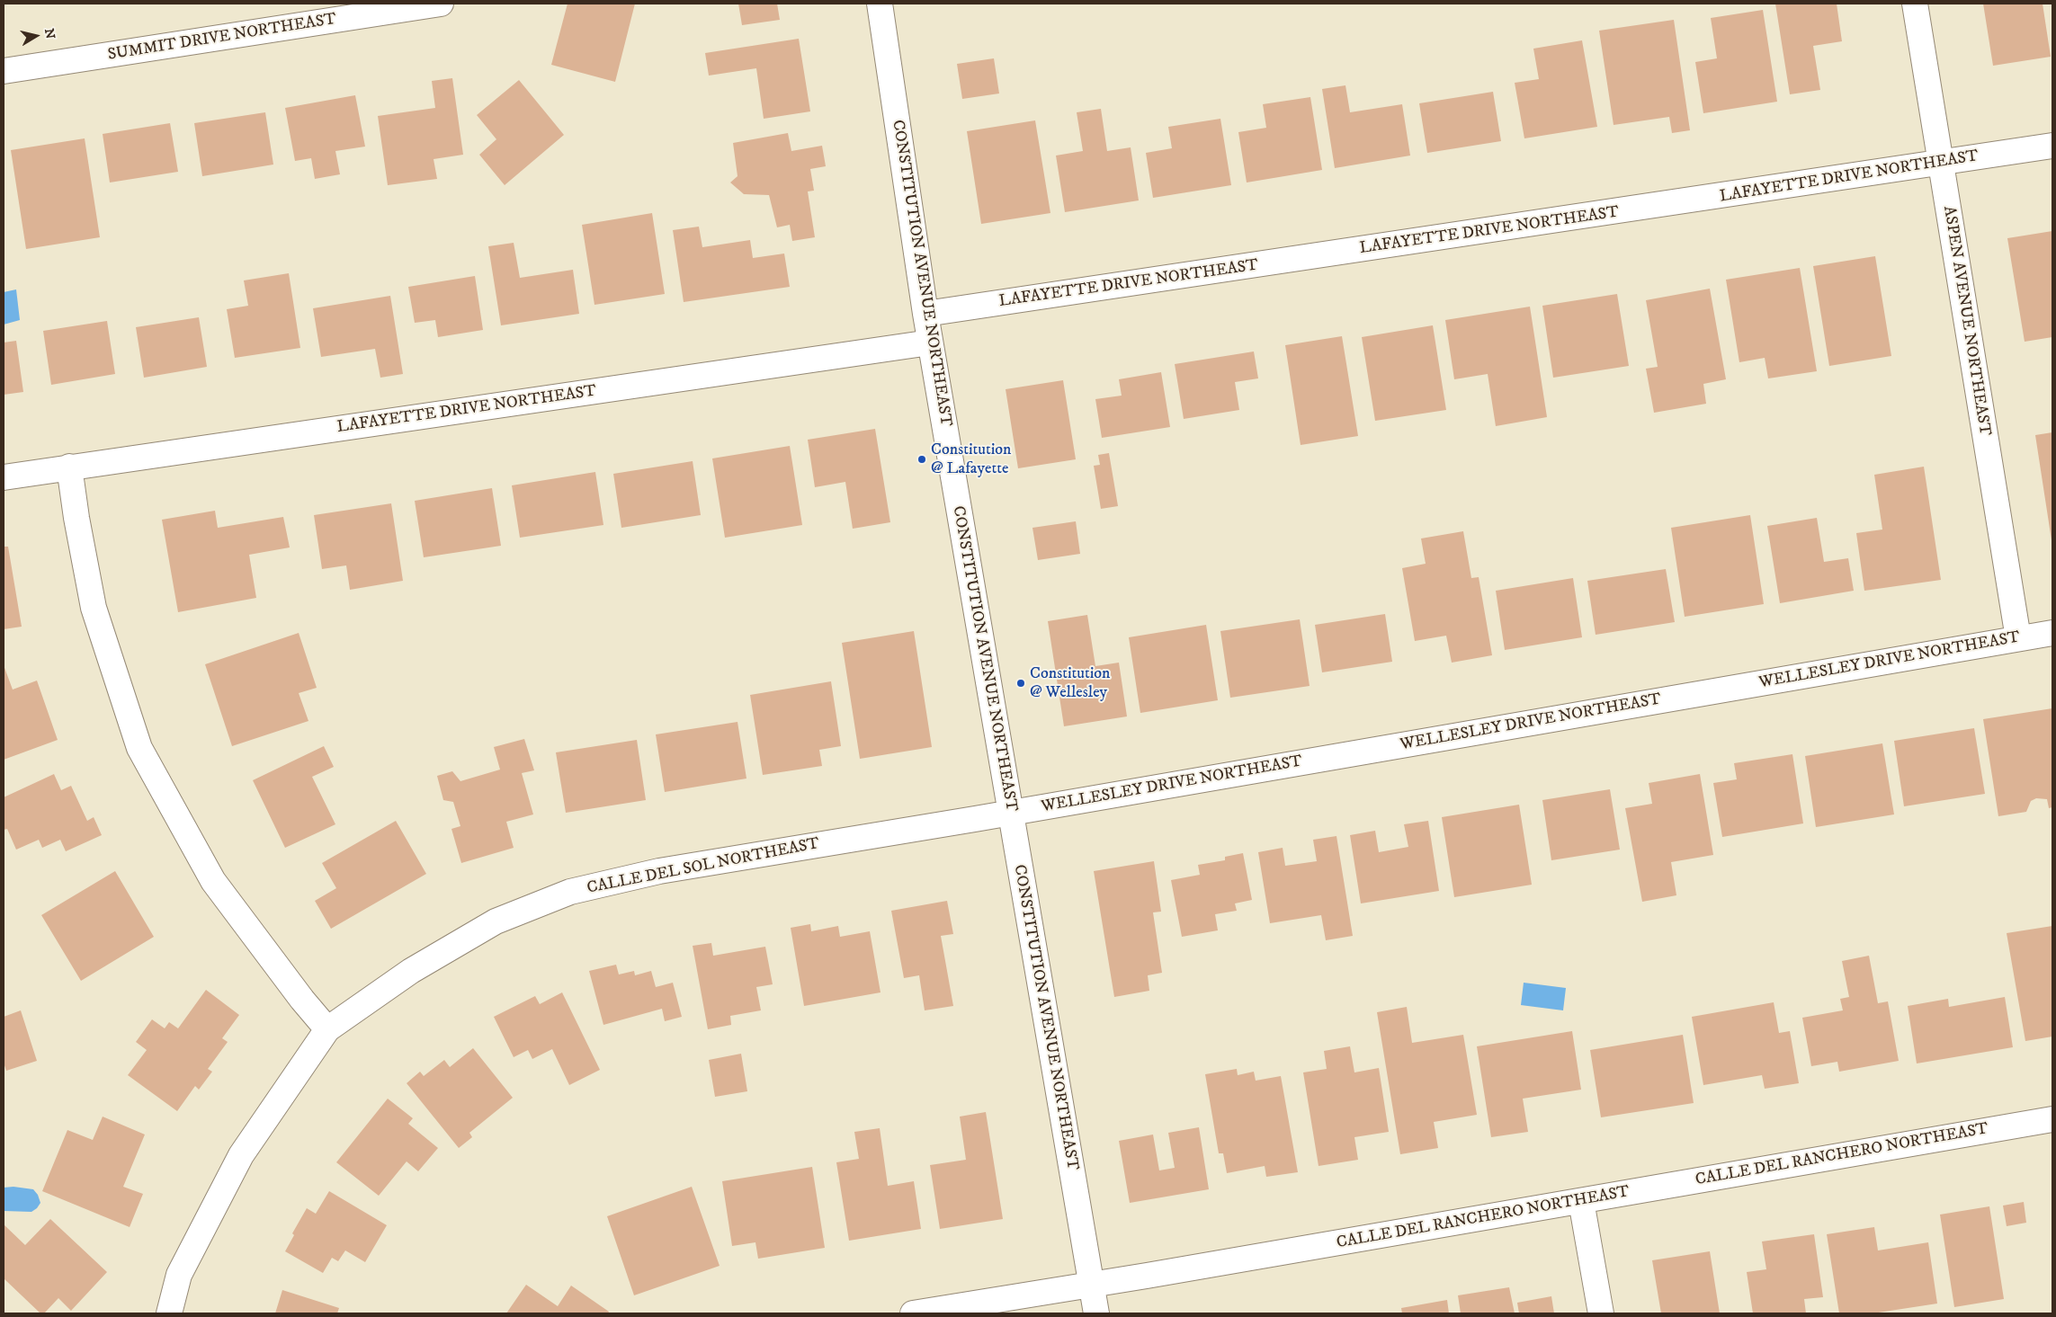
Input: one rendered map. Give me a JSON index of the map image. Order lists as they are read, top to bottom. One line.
{"streets":{"street":["SUMMIT DRIVE NORTHEAST","LAFAYETTE DRIVE NORTHEAST","CONSTITUTION AVENUE NORTHEAST","ASPEN AVENUE NORTHEAST","WELLESLEY DRIVE NORTHEAST","CALLE DEL SOL NORTHEAST","CALLE DEL RANCHERO NORTHEAST"]},"crossings":[["LAFAYETTE DRIVE NORTHEAST","CONSTITUTION AVENUE NORTHEAST"],["LAFAYETTE DRIVE NORTHEAST","ASPEN AVENUE NORTHEAST"],["CONSTITUTION AVENUE NORTHEAST","WELLESLEY DRIVE NORTHEAST"],["CONSTITUTION AVENUE NORTHEAST","CALLE DEL SOL NORTHEAST"],["CONSTITUTION AVENUE NORTHEAST","CALLE DEL RANCHERO NORTHEAST"],["ASPEN AVENUE NORTHEAST","WELLESLEY DRIVE NORTHEAST"],["WELLESLEY DRIVE NORTHEAST","CALLE DEL SOL NORTHEAST"]],"places":["Constitution @ Lafayette","Constitution @ Wellesley"],"north":"right"}
